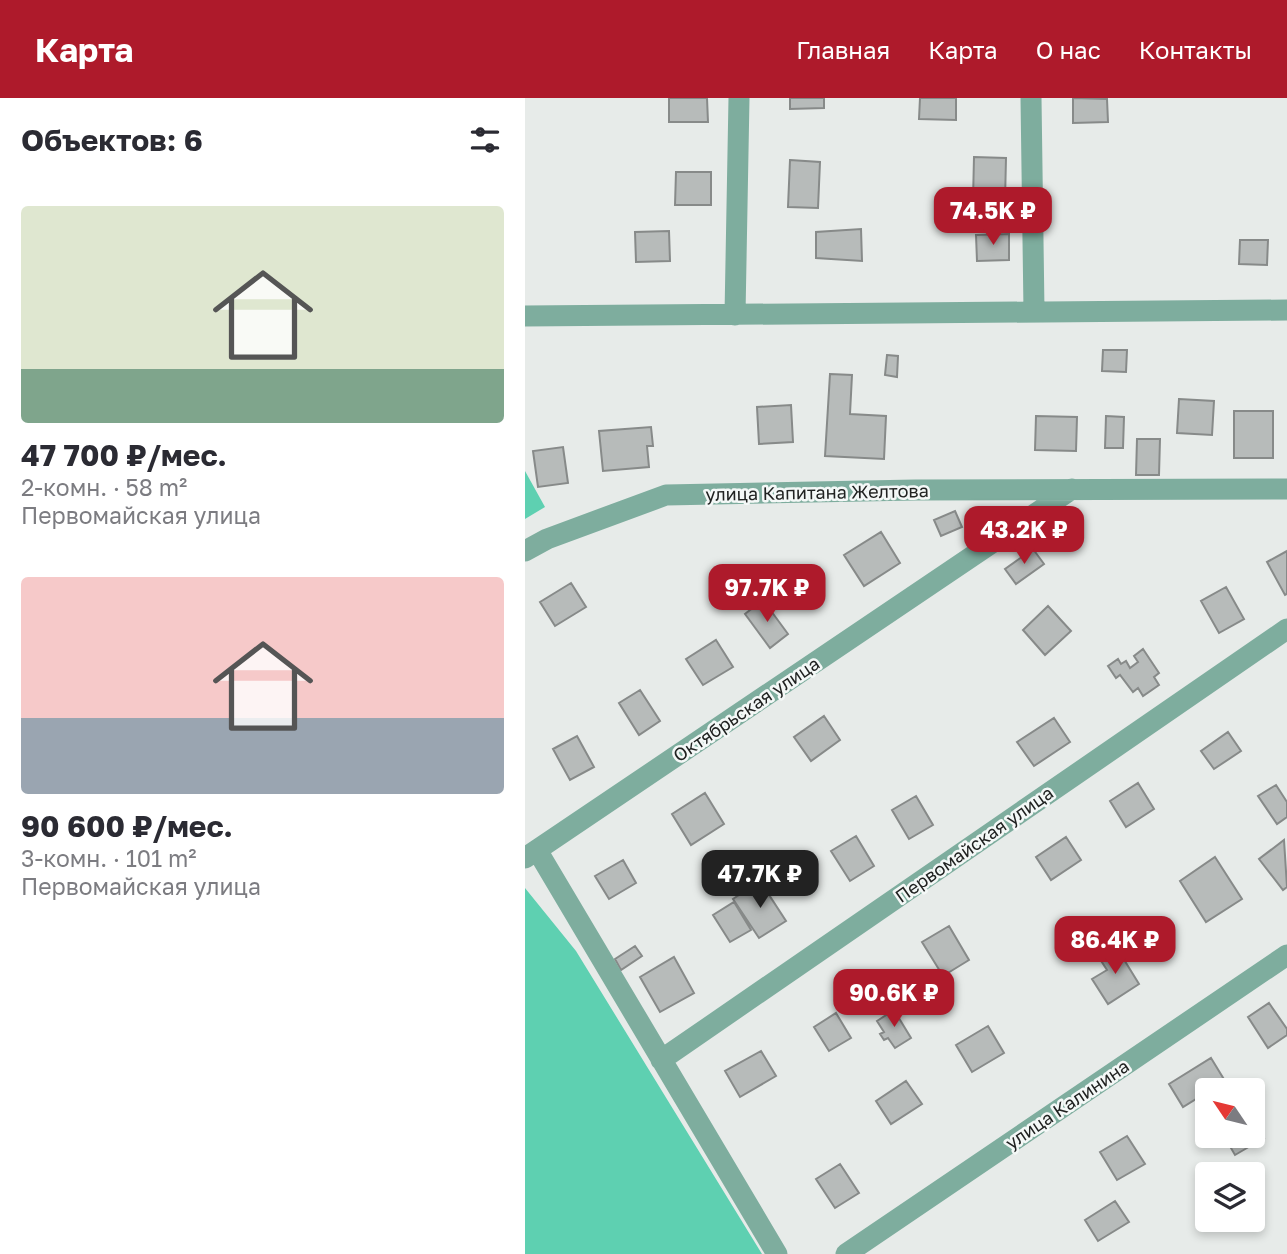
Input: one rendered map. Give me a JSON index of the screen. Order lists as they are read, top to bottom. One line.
{"streets":{"street":["улица Капитана Желтова","Октябрьская улица","Первомайская улица","улица Калинина"]},"crossings":[["улица Капитана Желтова","Октябрьская улица"]],"north":"top left","page":{"header":"Карта","nav":["Главная","Карта","О нас","Контакты"],"heading":"Объектов: 6","list":[{"name":"47 700 ₽/мес.","note":"2-комн. · 58 m² · Первомайская улица"},{"name":"90 600 ₽/мес.","note":"3-комн. · 101 m² · Первомайская улица"}],"price":["74.5K ₽","43.2K ₽","97.7K ₽","47.7K ₽","86.4K ₽","90.6K ₽"]}}
